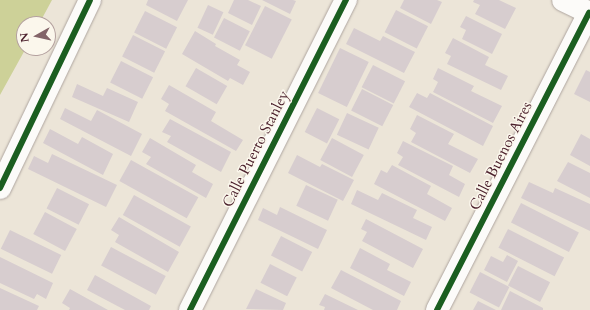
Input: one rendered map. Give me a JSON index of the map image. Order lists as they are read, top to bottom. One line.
{"streets":{"street":["Calle Puerto Stanley","Calle Buenos Aires"]},"north":"left"}
